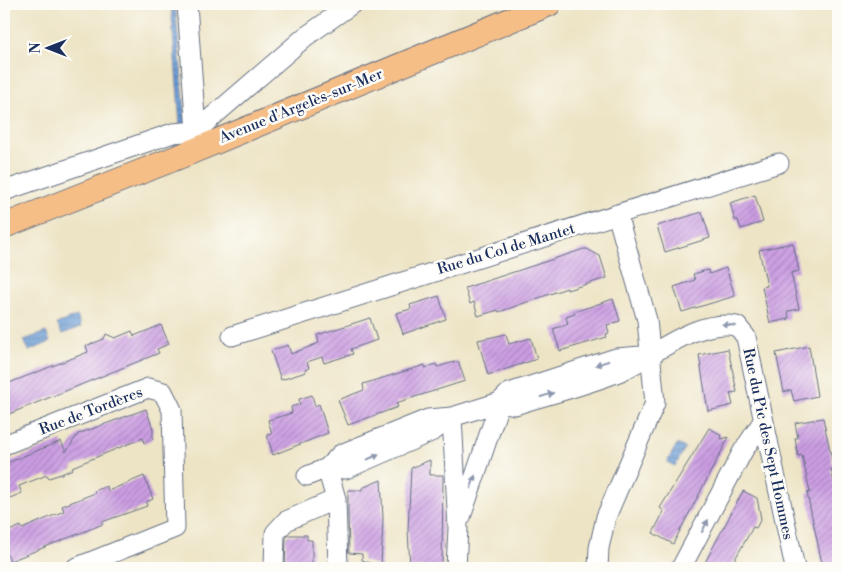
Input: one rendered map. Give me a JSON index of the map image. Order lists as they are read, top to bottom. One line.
{"streets":{"main road":["Avenue d'Argelès-sur-Mer"],"street":["Rue du Col de Mantet","Rue de Tordères","Rue du Pic des Sept Hommes"]},"north":"left"}
